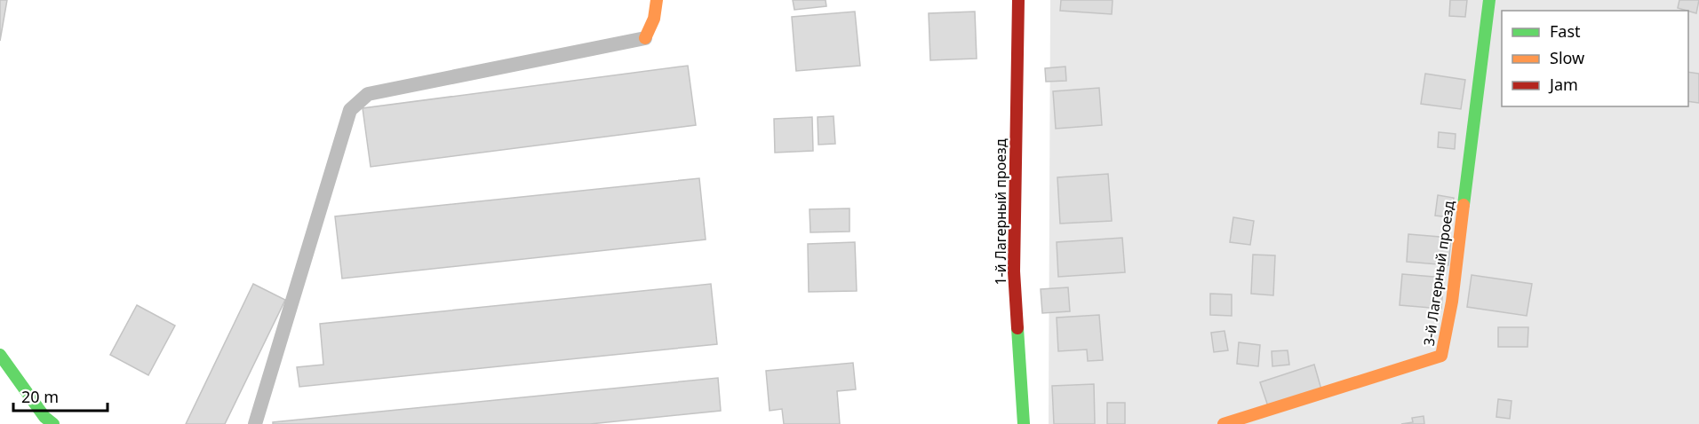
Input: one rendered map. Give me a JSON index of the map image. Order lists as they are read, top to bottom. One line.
{"streets":{"street":["1-й Лагерный проезд","3-й Лагерный проезд"]},"legend":["Fast","Slow","Jam"],"scale_bar":"20 m"}
